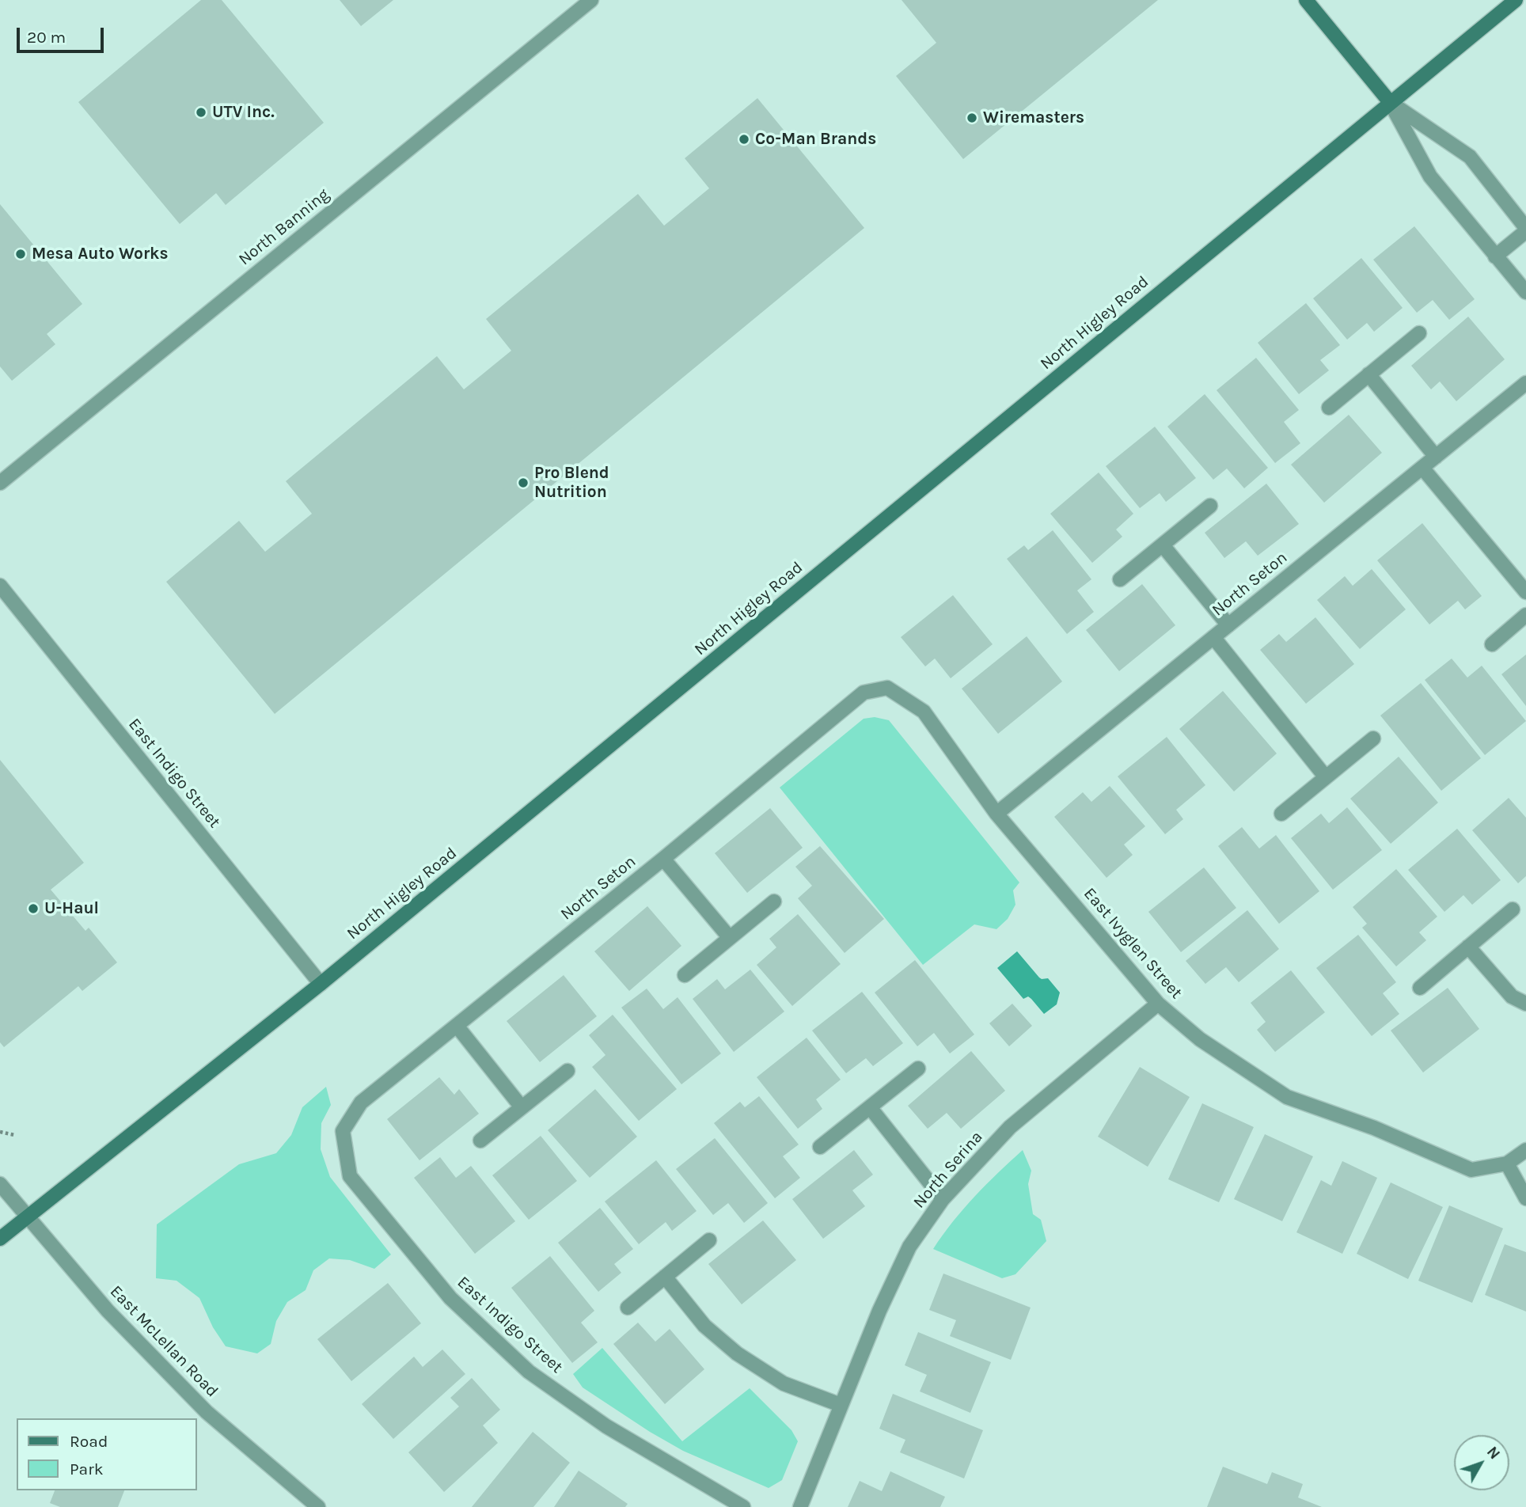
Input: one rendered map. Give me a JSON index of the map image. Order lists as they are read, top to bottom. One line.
{"streets":{"main road":["North Higley Road"],"street":["North Banning","North Seton","East Indigo Street","East Ivyglen Street","North Serina","East McLellan Road"]},"crossings":[["North Higley Road","East Indigo Street"],["North Higley Road","East McLellan Road"],["North Seton","East Indigo Street"],["North Seton","East Ivyglen Street"],["East Ivyglen Street","North Serina"]],"places":["UTV Inc.","Wiremasters","Co-Man Brands","Mesa Auto Works","Pro Blend Nutrition","U-Haul"],"legend":["Road","Park"],"scale_bar":"20 m","north":"top right"}
